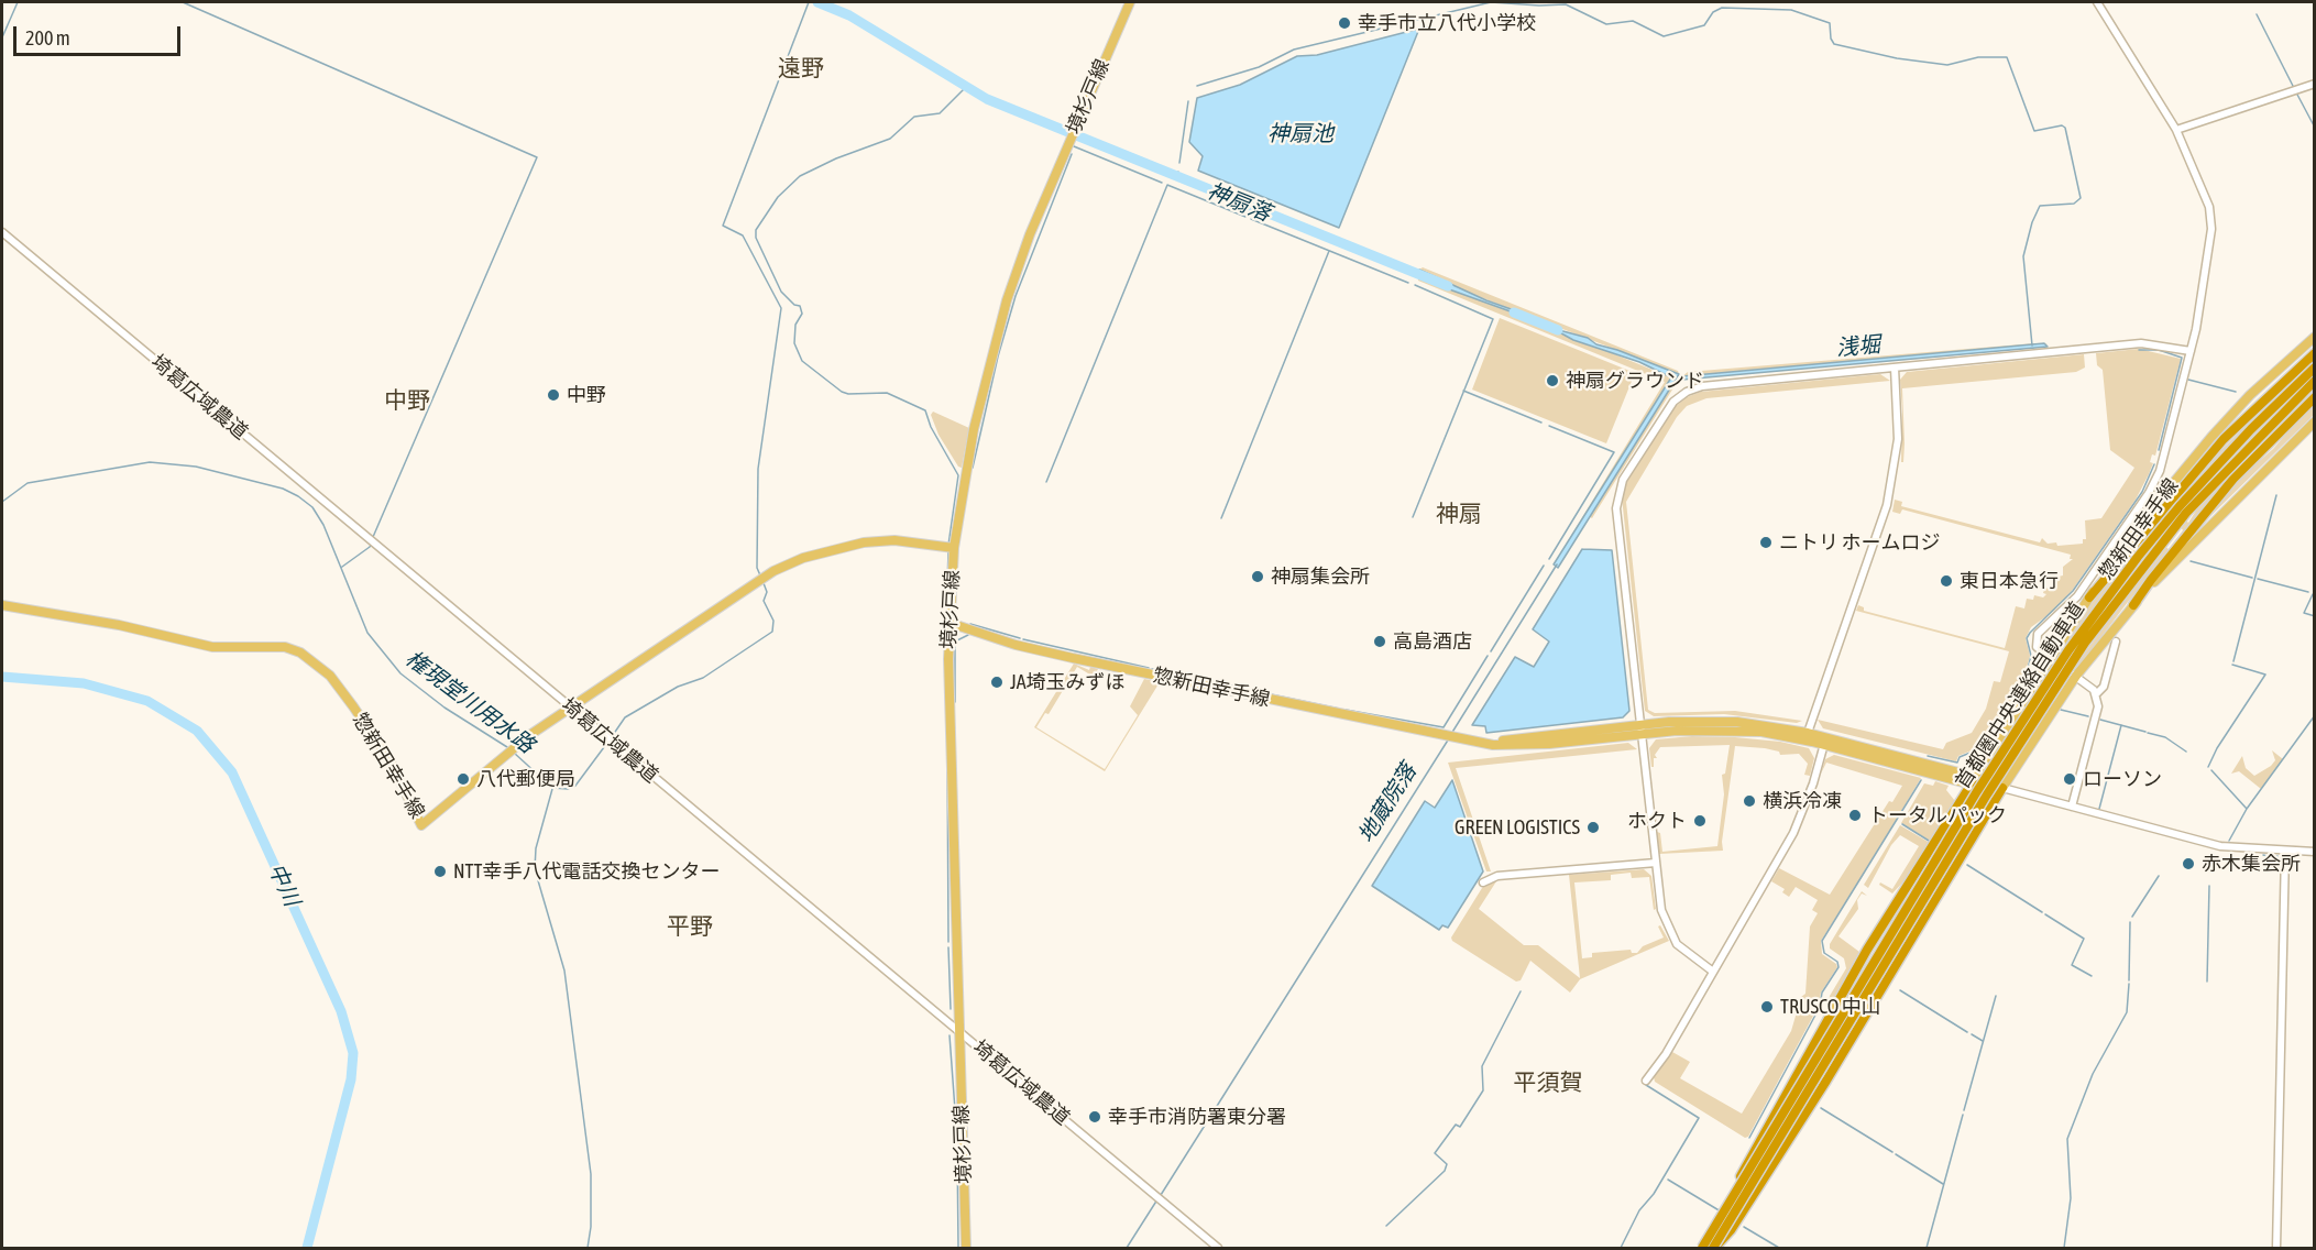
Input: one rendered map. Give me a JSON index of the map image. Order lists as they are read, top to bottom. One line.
{"streets":{"highway":["首都圏中央連絡自動車道"],"main road":["境杉戸線","惣新田幸手線"],"street":["埼葛広域農道"]},"crossings":[["境杉戸線","埼葛広域農道"],["境杉戸線","惣新田幸手線"],["埼葛広域農道","惣新田幸手線"]],"districts":["遠野","中野","神扇","平野","平須賀"],"water":["神扇池","神扇落","浅堀","権現堂川用水路","地蔵院落","中川"],"places":["幸手市立八代小学校","神扇グラウンド","中野","ニトリ ホームロジ","神扇集会所","東日本急行","高島酒店","JA埼玉みずほ","八代郵便局","ローソン","横浜冷凍","トータルパック","ホクト","GREEN LOGISTICS","赤木集会所","NTT幸手八代電話交換センター","TRUSCO 中山","幸手市消防署東分署"],"scale_bar":"200 m"}
